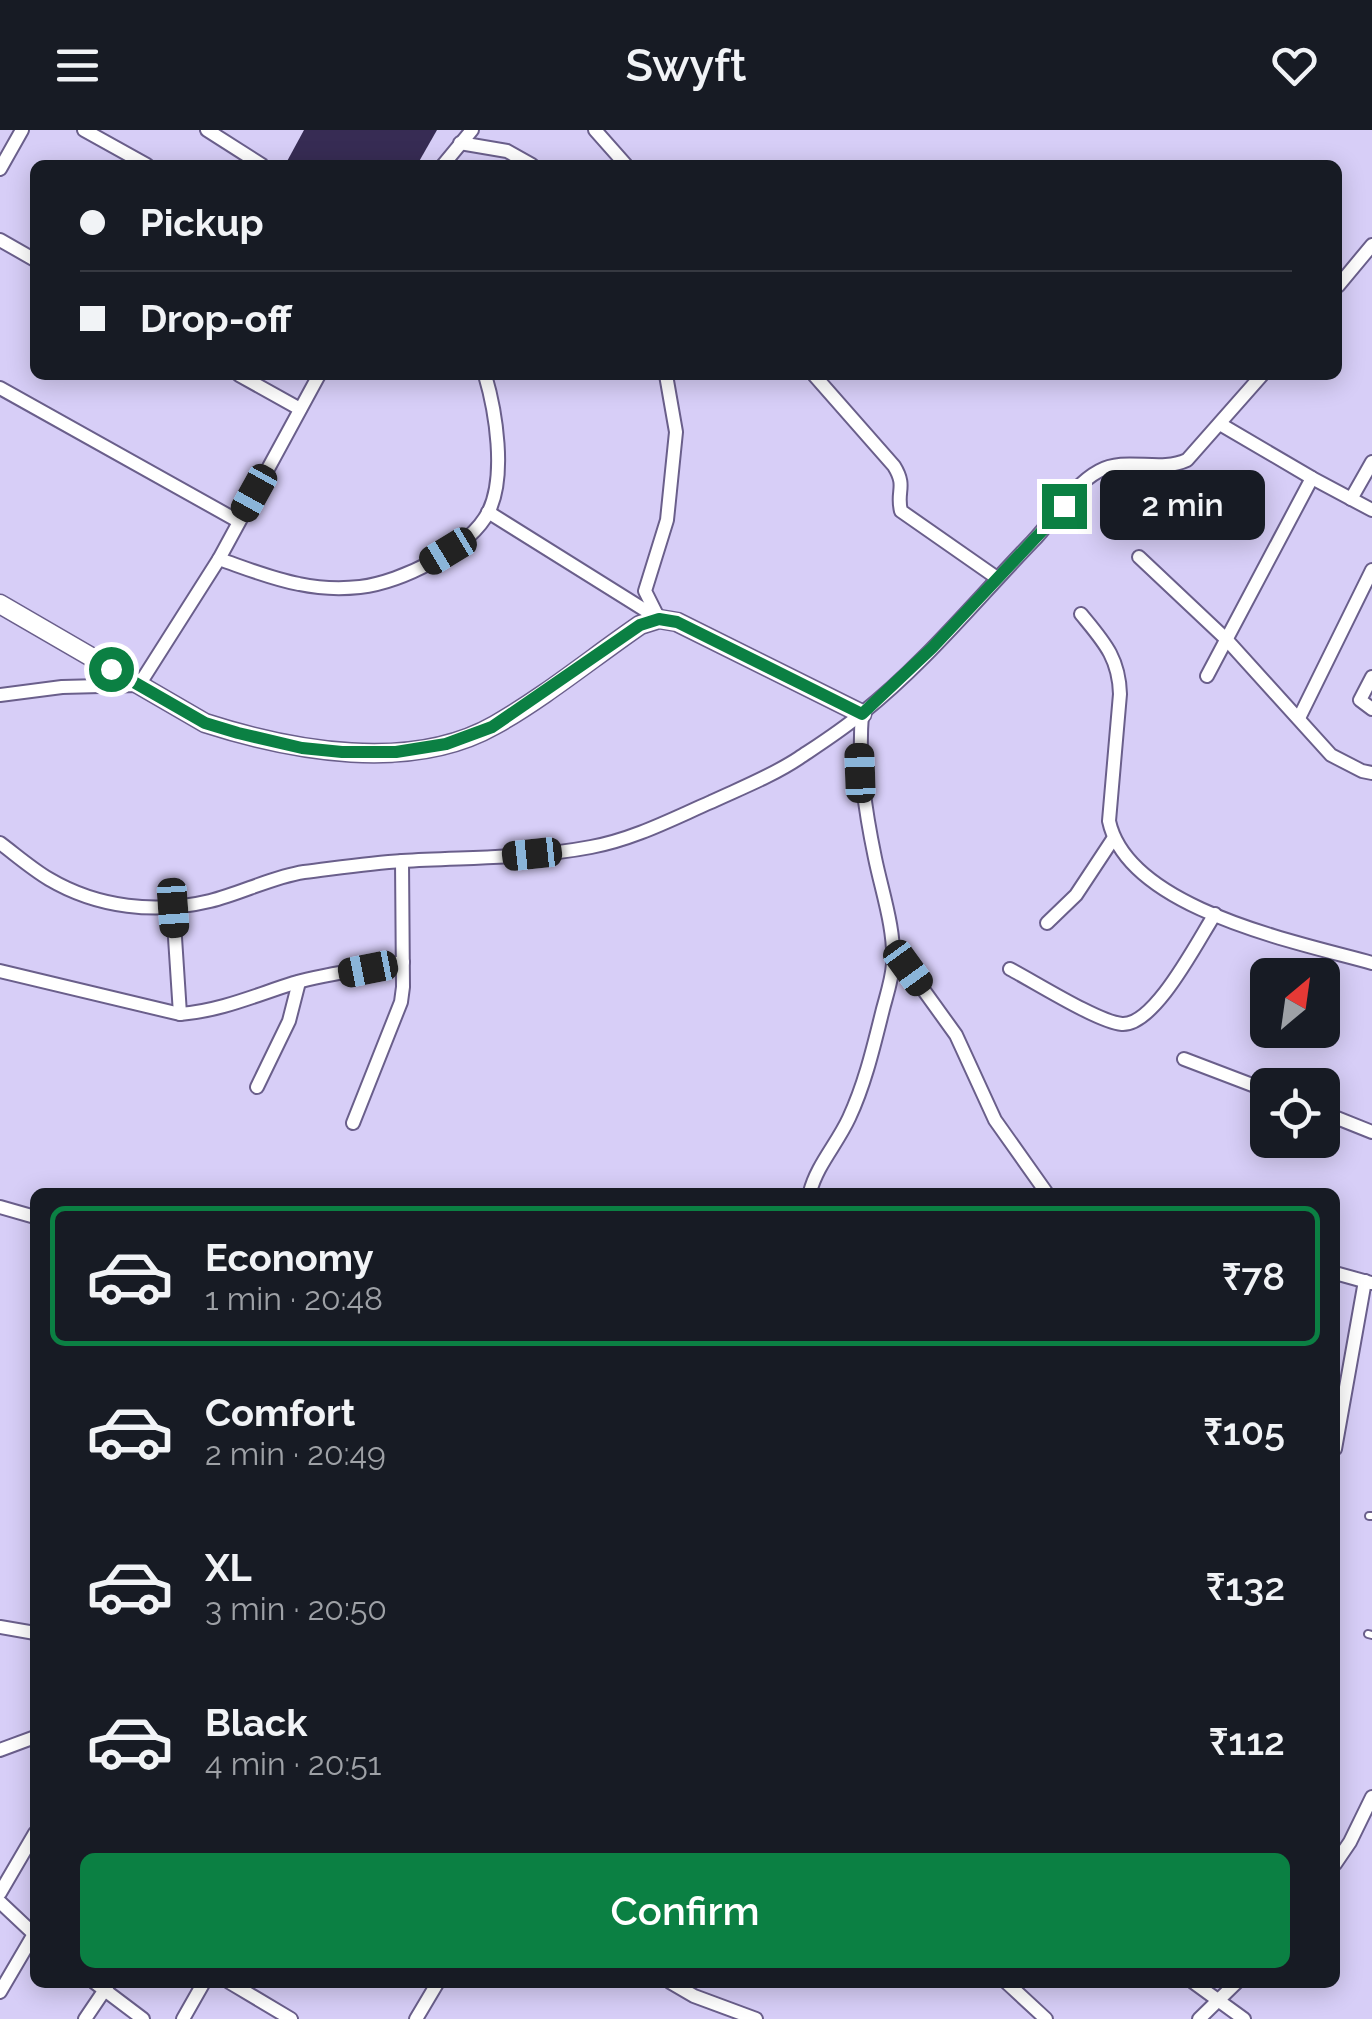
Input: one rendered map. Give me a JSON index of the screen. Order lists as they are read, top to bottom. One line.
{"north":"top right","page":{"header":"Swyft","banner":["Pickup","Drop-off"],"bubble":"2 min","list":[{"name":"Economy","note":"1 min · 20:48","value":"₹78"},{"name":"Comfort","note":"2 min · 20:49","value":"₹105"},{"name":"XL","note":"3 min · 20:50","value":"₹132"},{"name":"Black","note":"4 min · 20:51","value":"₹112"}],"buttons":"Confirm"}}
